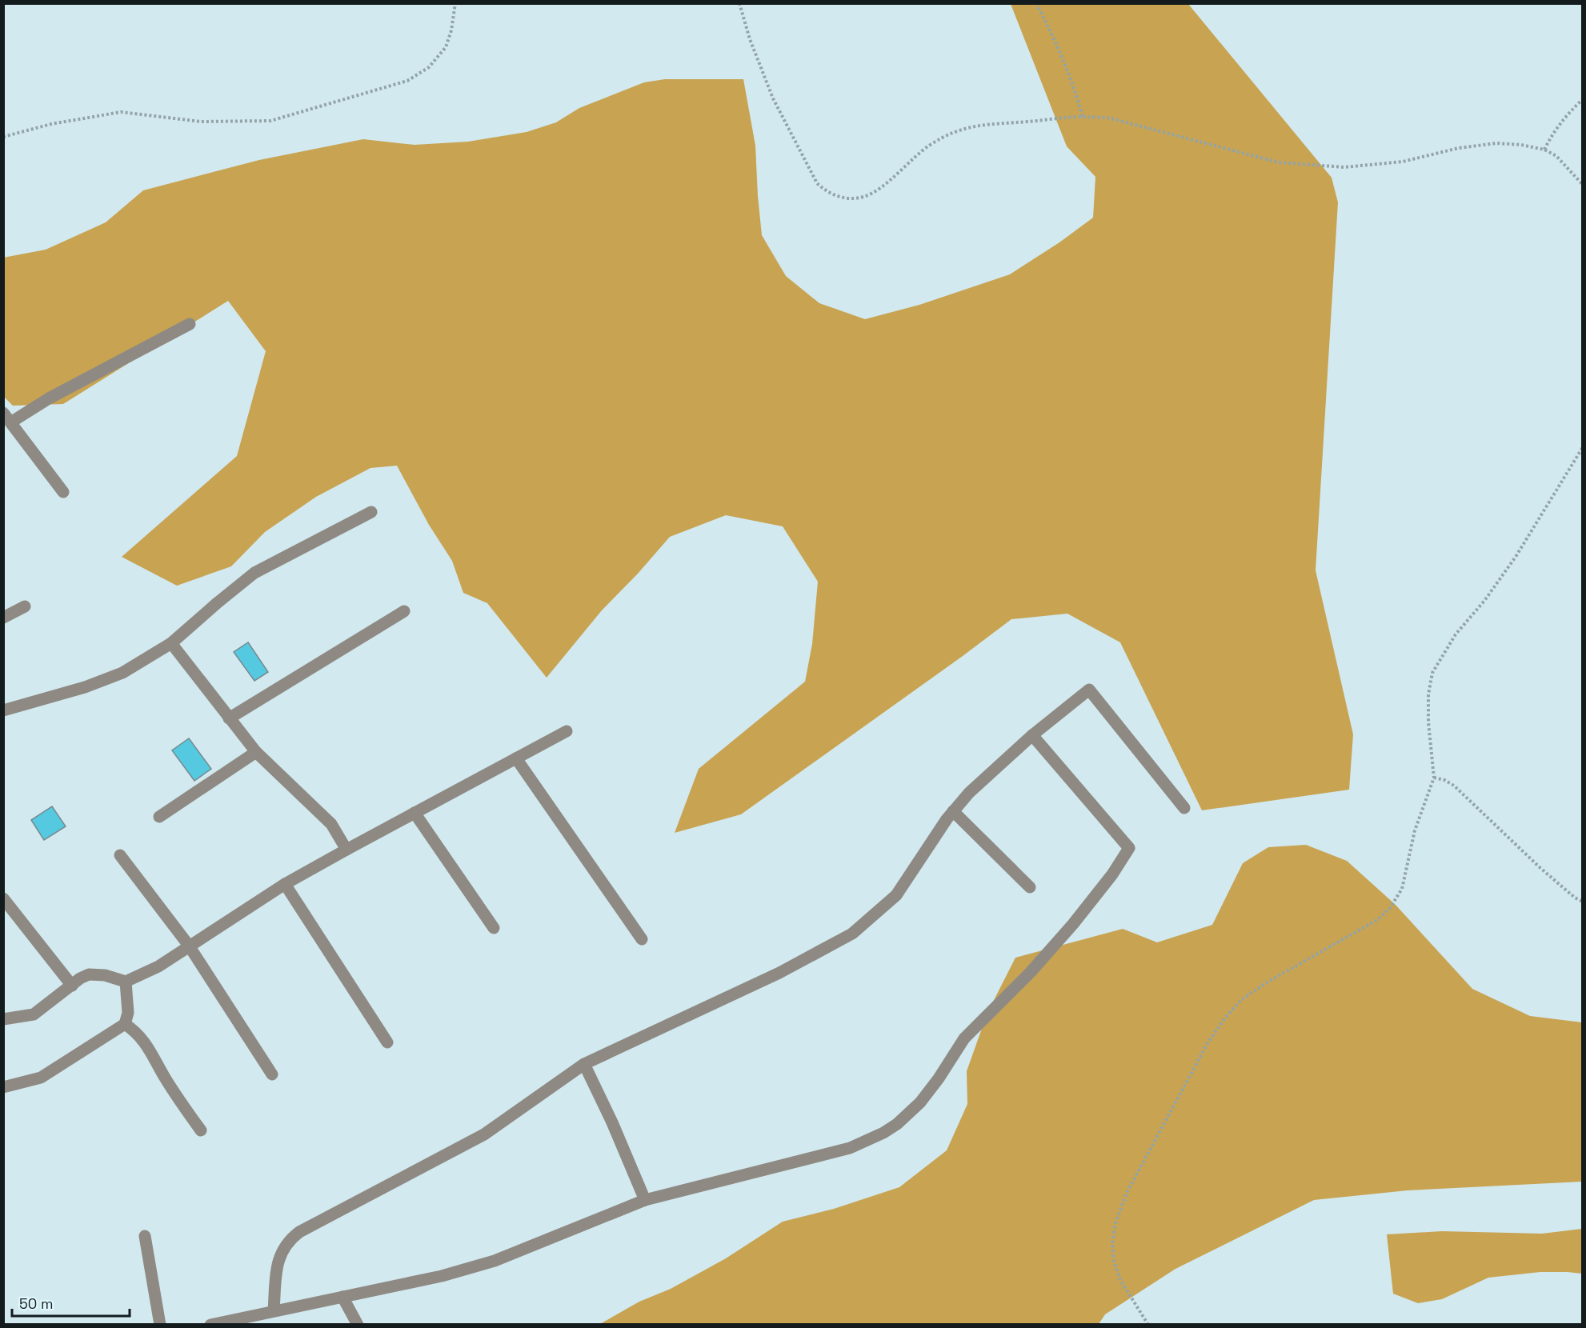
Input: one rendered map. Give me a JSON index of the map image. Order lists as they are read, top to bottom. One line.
{"scale_bar":"50 m"}
